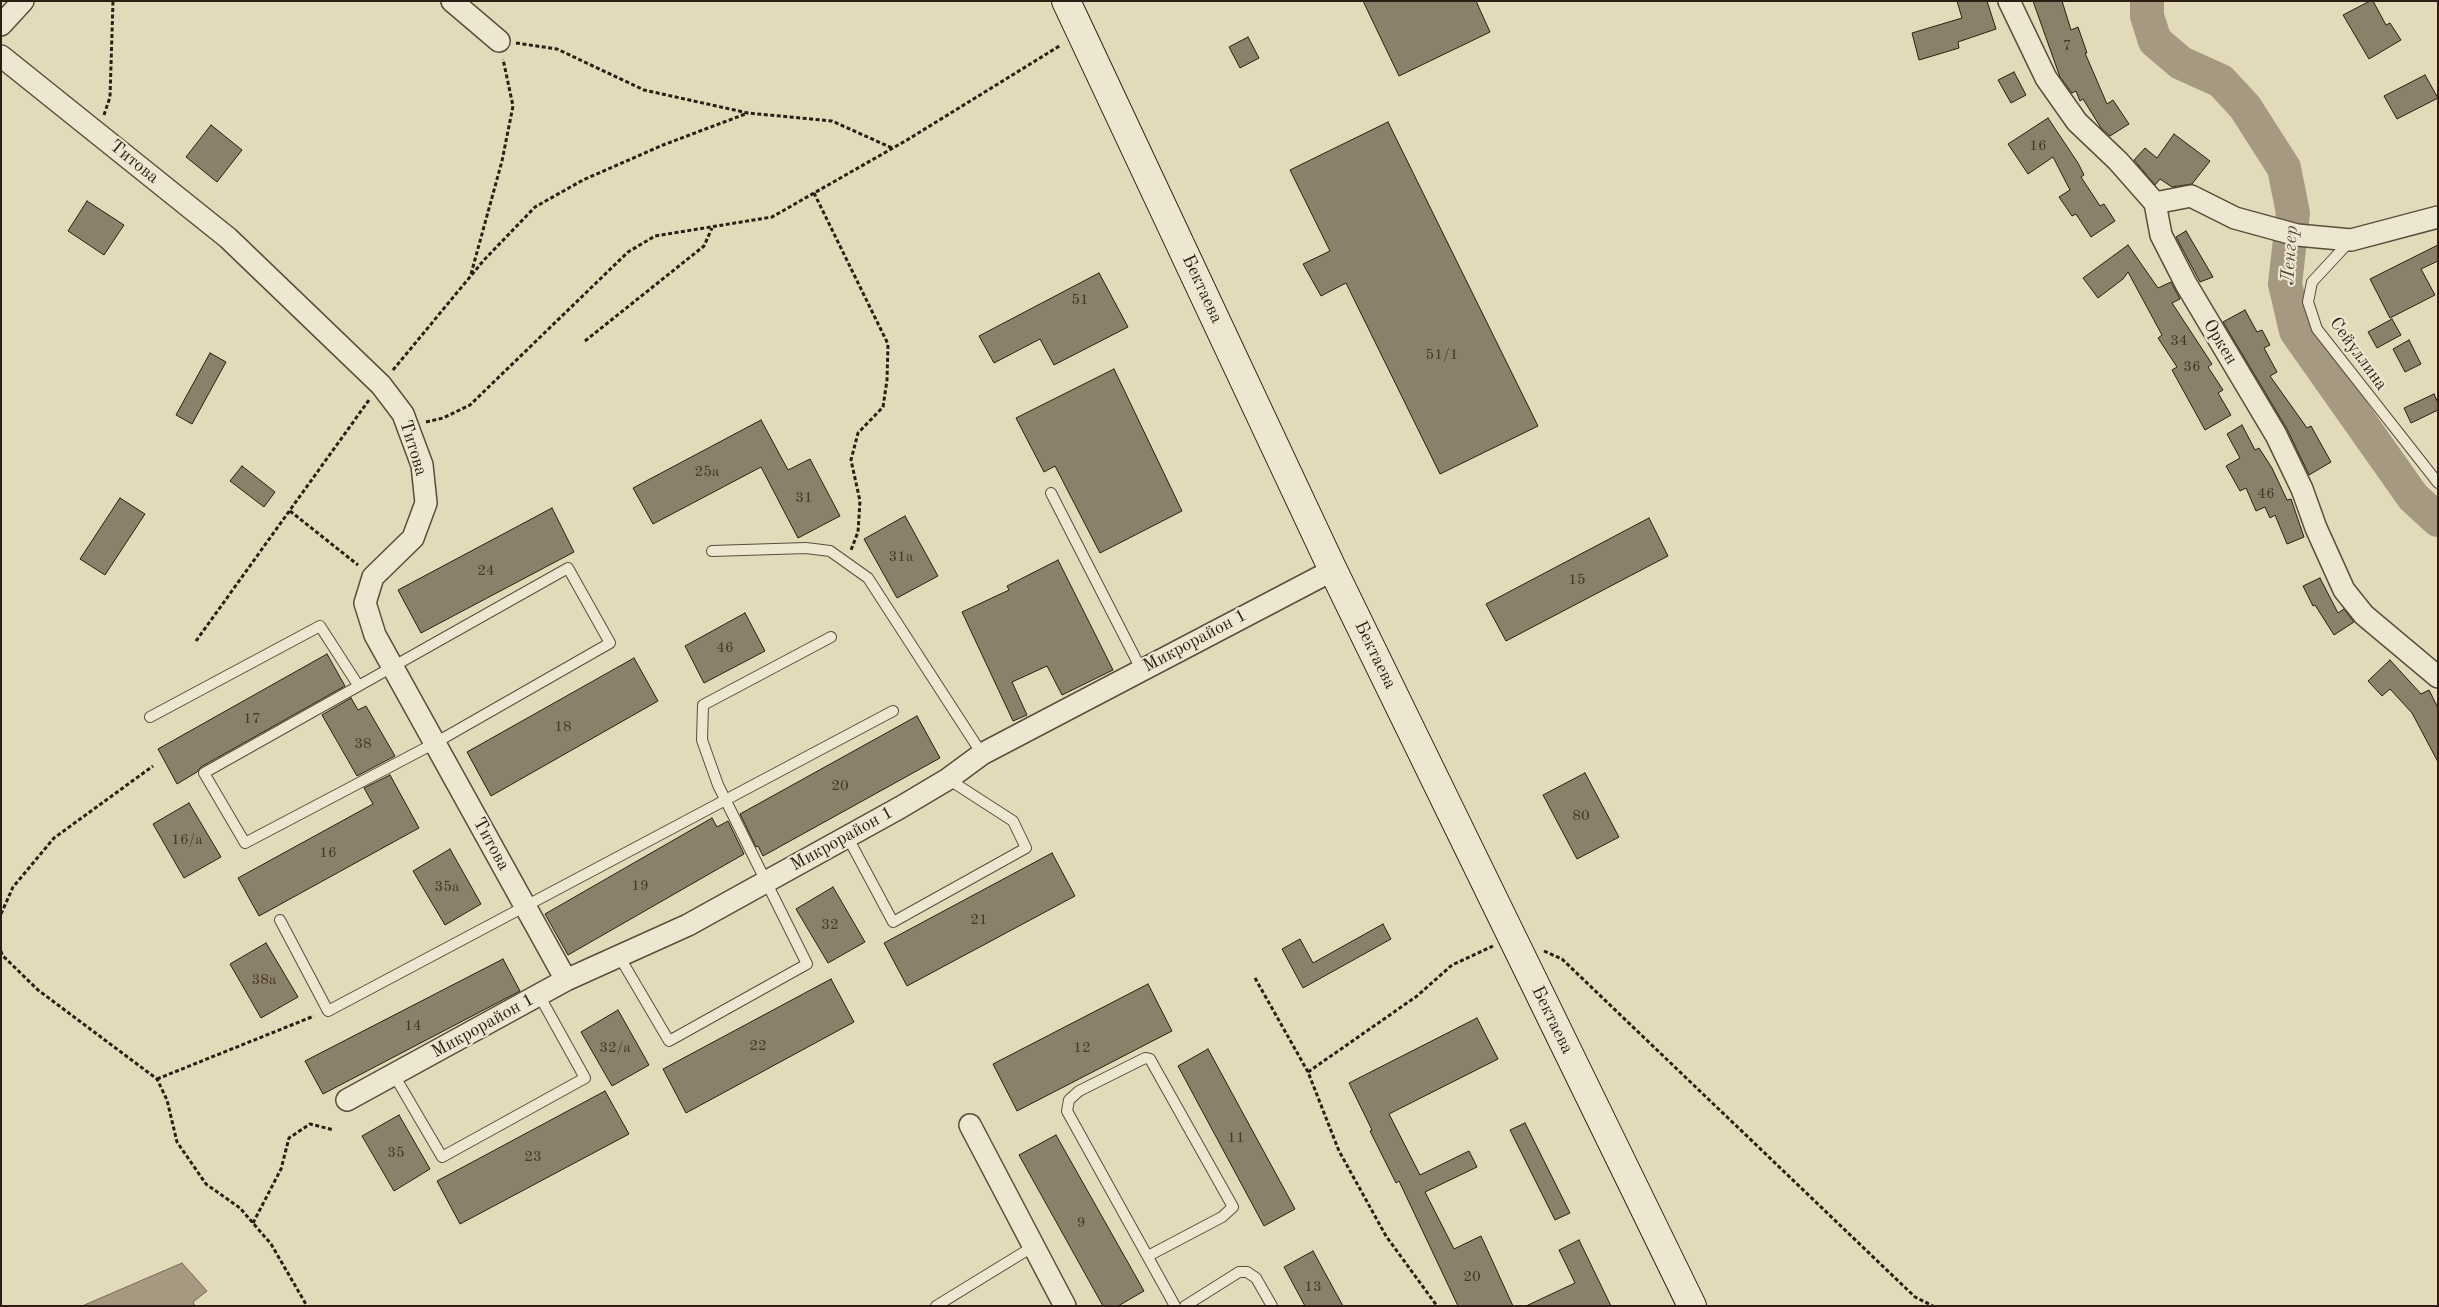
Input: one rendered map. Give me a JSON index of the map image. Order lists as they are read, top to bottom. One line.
{"streets":{"street":["Титова","Бектаева","Оркен","Микрорайон 1"],"lane":["Сейуллина"]},"crossings":[["Титова","Микрорайон 1"],["Бектаева","Микрорайон 1"]],"water":["Ленгер"],"house_numbers":["7","16","51","34","51/1","36","25а","46","31","31а","24","15","46","17","18","38","20","80","16/а","16","19","35а","21","32","38а","14","22","32/а","12","11","35","23","9","20","13"]}
